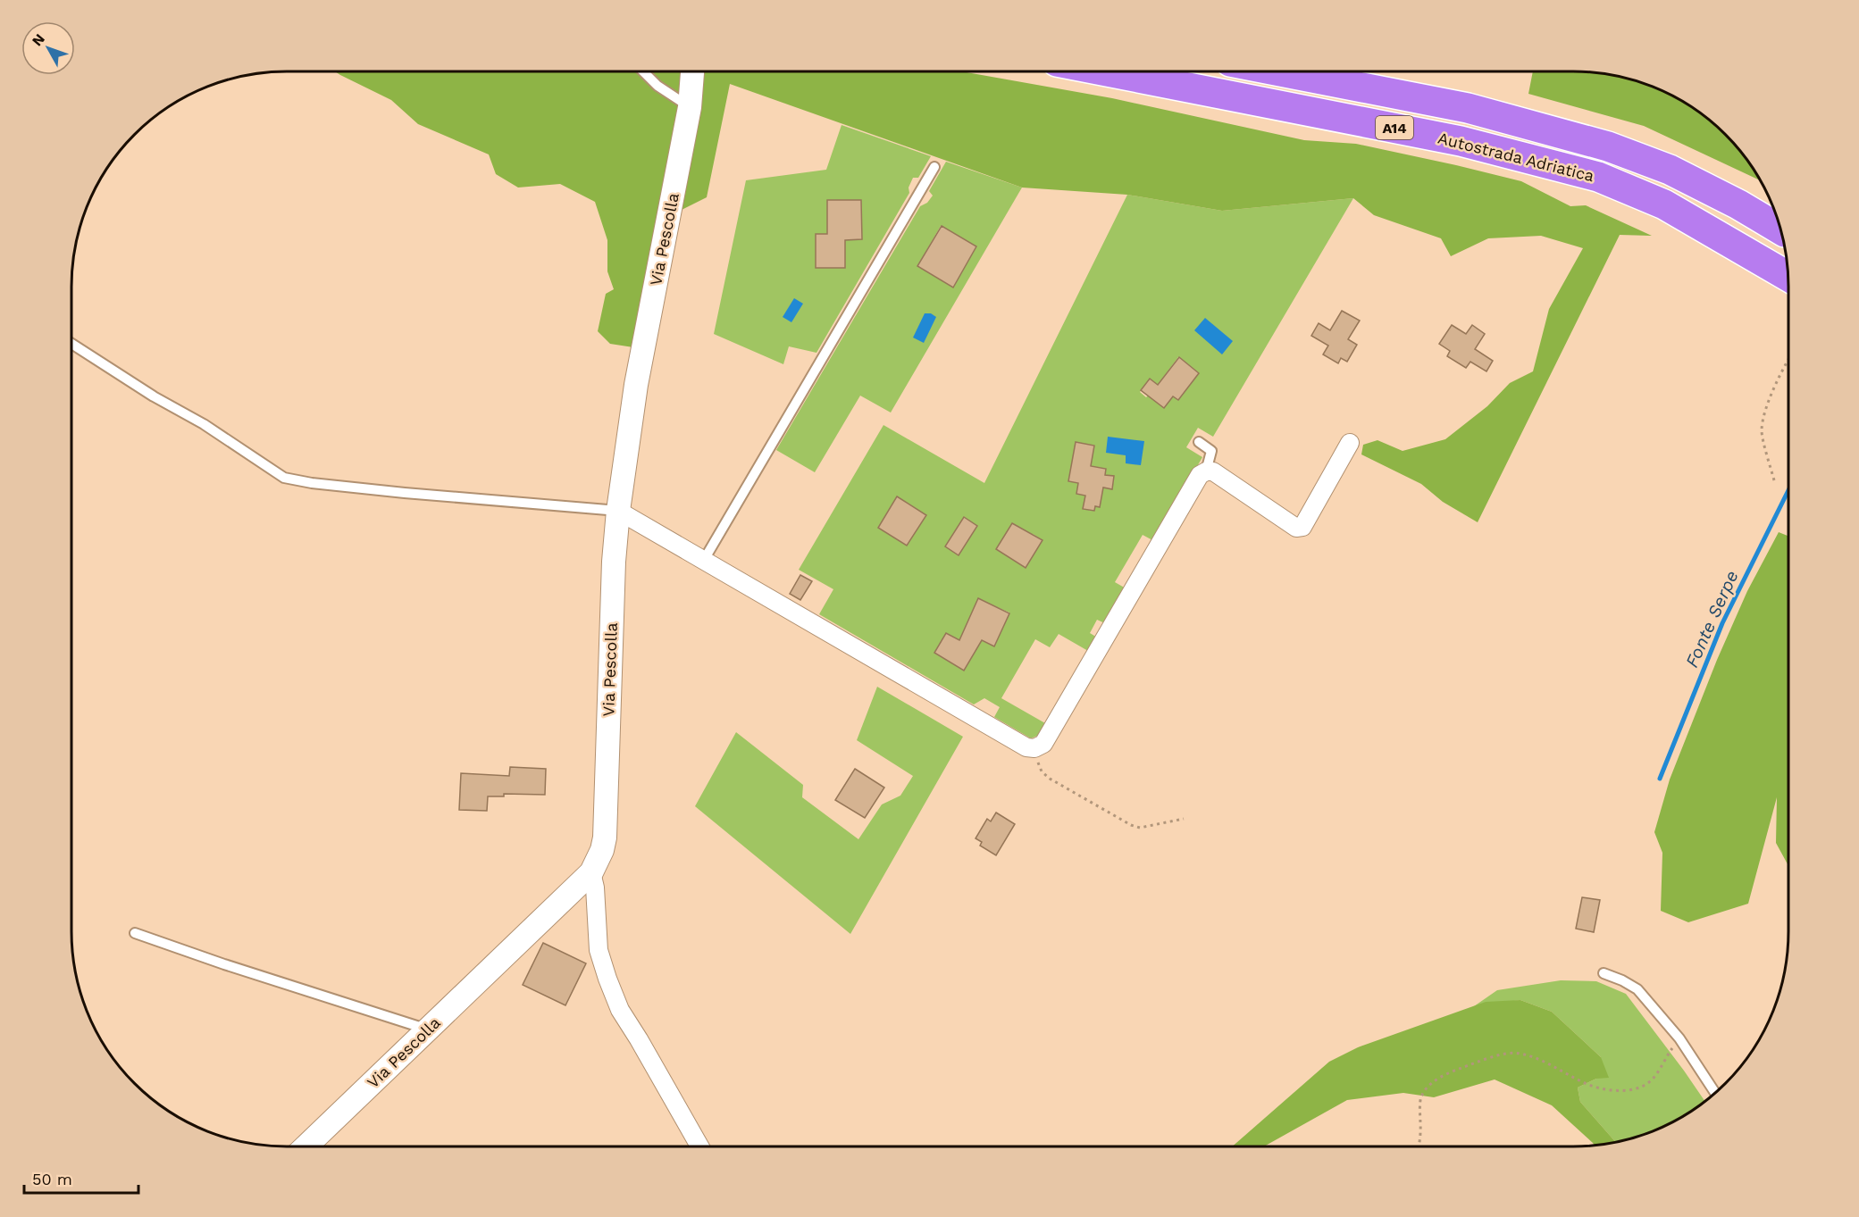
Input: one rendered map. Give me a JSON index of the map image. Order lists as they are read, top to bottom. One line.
{"streets":{"highway":["A14","Autostrada Adriatica"],"street":["Via Pescolla"]},"water":["Fonte Serpe"],"scale_bar":"50 m","north":"top left"}
